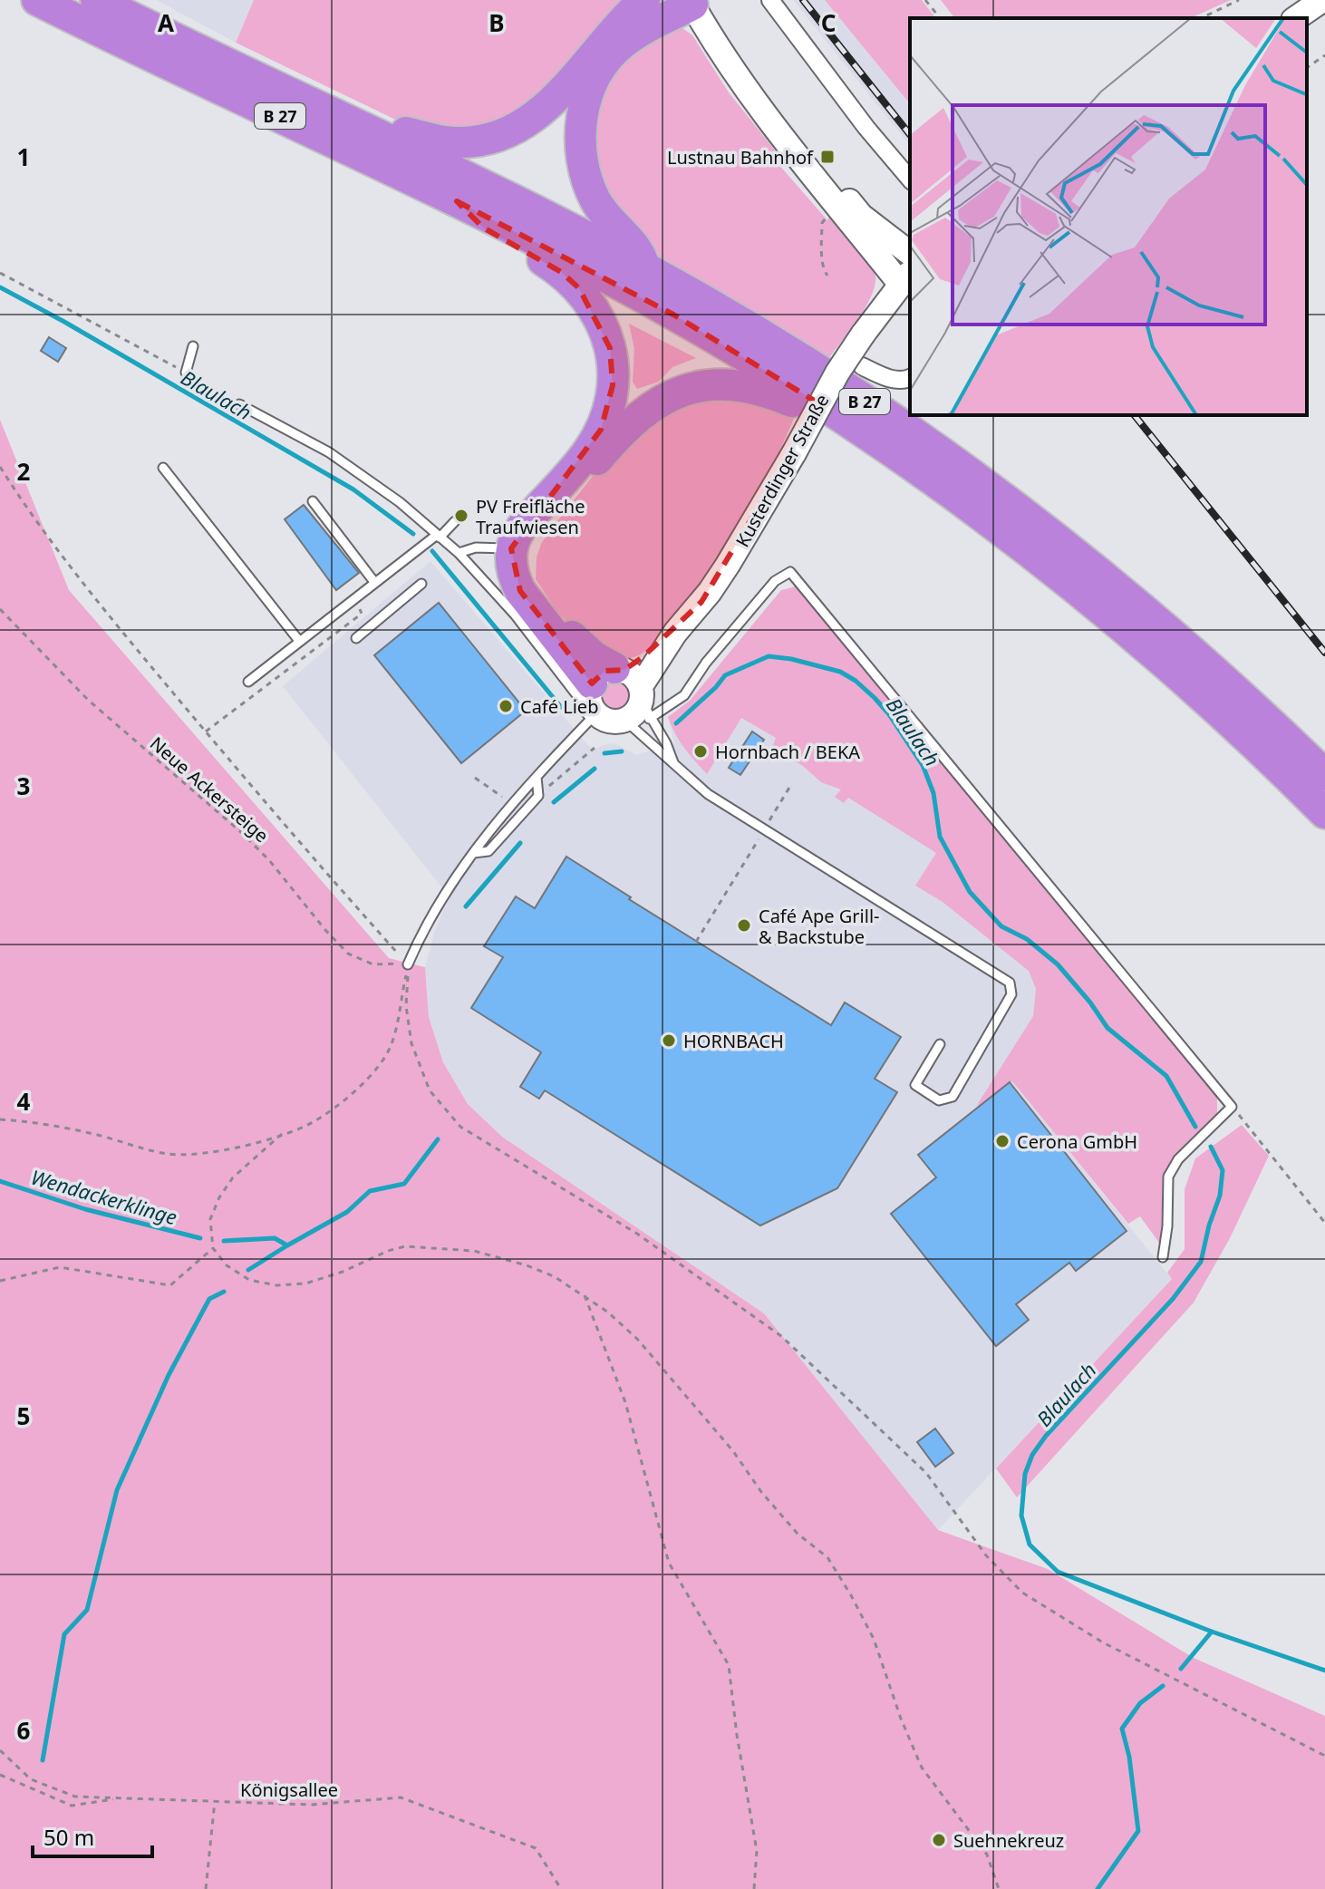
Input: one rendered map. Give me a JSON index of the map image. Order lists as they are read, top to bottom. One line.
{"streets":{"highway":["B 27"],"street":["Kusterdinger Straße"],"path":["Neue Ackersteige","Königsallee"]},"water":["Blaulach","Wendackerklinge"],"places":{"transit":["Lustnau Bahnhof"],"other":["PV Freifläche Traufwiesen","Café Lieb","Hornbach / BEKA","Café Ape Grill- & Backstube","HORNBACH","Cerona GmbH","Suehnekreuz"]},"scale_bar":"50 m","grid":{"columns":["A","B","C"],"rows":["1","2","3","4","5","6"]}}
